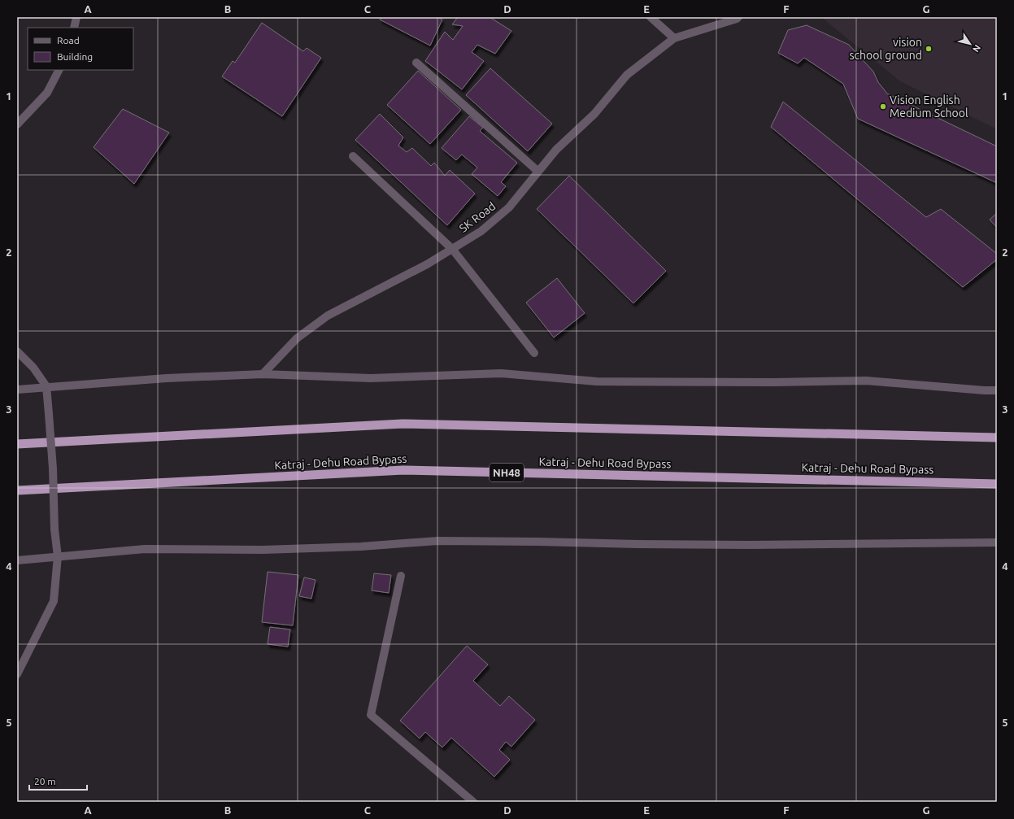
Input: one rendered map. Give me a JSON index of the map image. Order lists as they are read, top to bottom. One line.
{"streets":{"highway":["Katraj - Dehu Road Bypass","NH48"],"street":["SK Road"]},"places":["vision school ground","Vision English Medium School"],"legend":["Road","Building"],"scale_bar":"20 m","north":"bottom right","grid":{"columns":["A","B","C","D","E","F","G"],"rows":["1","2","3","4","5"]}}
